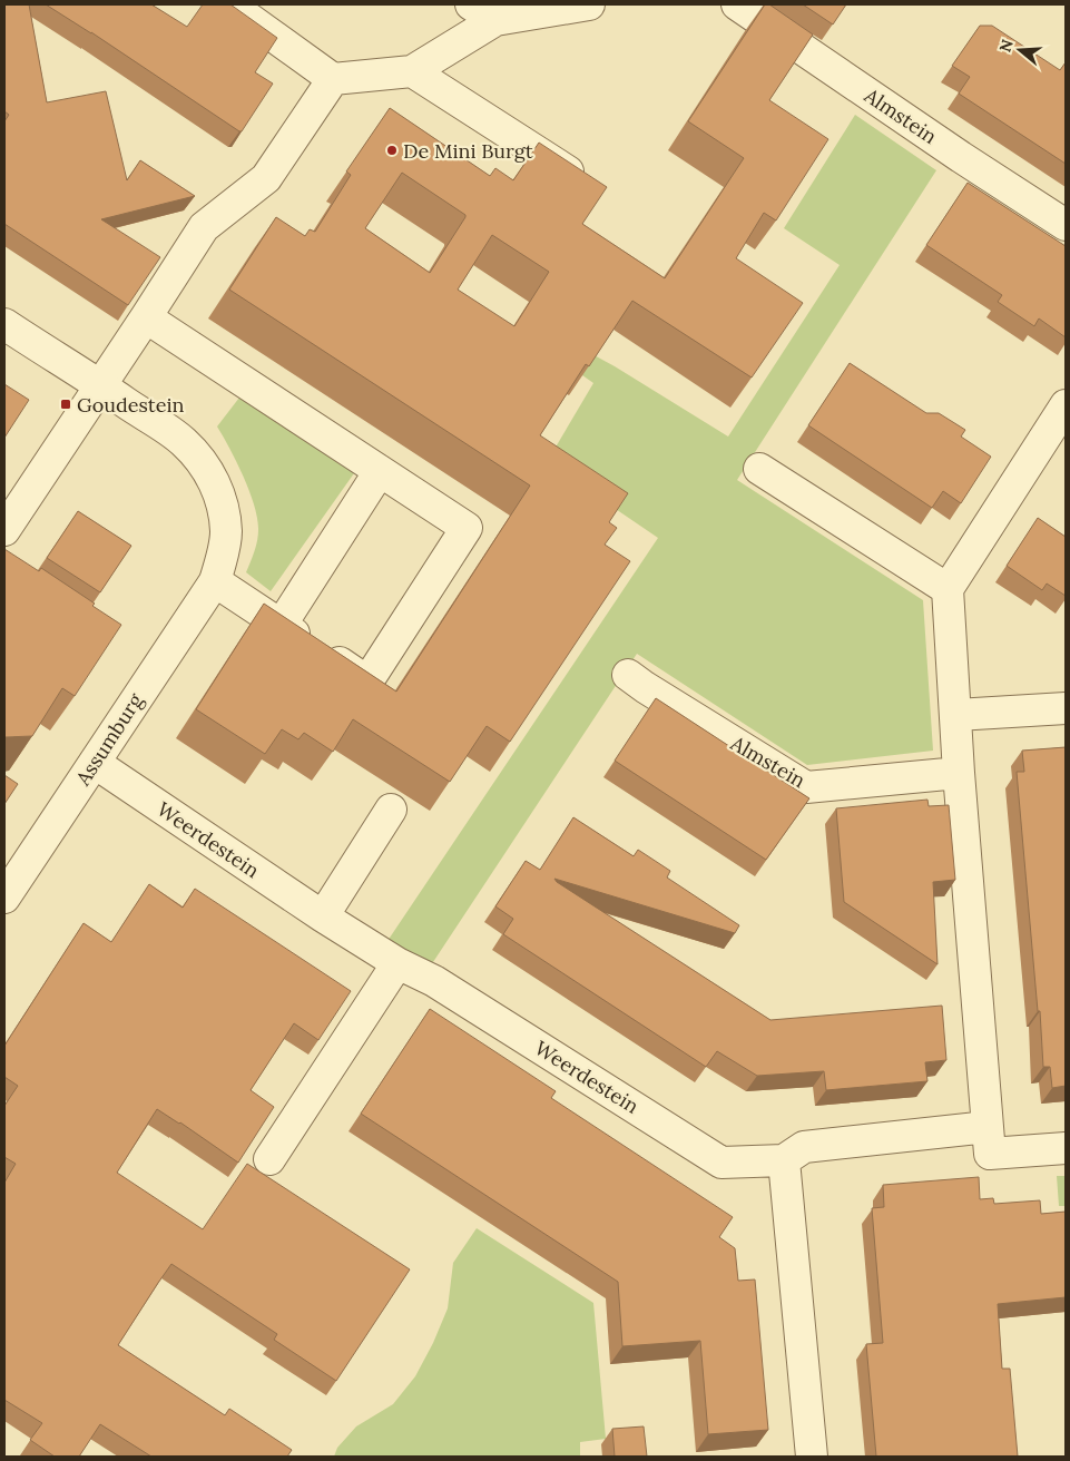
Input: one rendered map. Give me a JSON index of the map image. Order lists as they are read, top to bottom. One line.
{"streets":{"street":["Almstein","Assumburg","Weerdestein"]},"crossings":[["Assumburg","Weerdestein"]],"places":{"other":["De Mini Burgt"],"transit":["Goudestein"]},"north":"left"}
